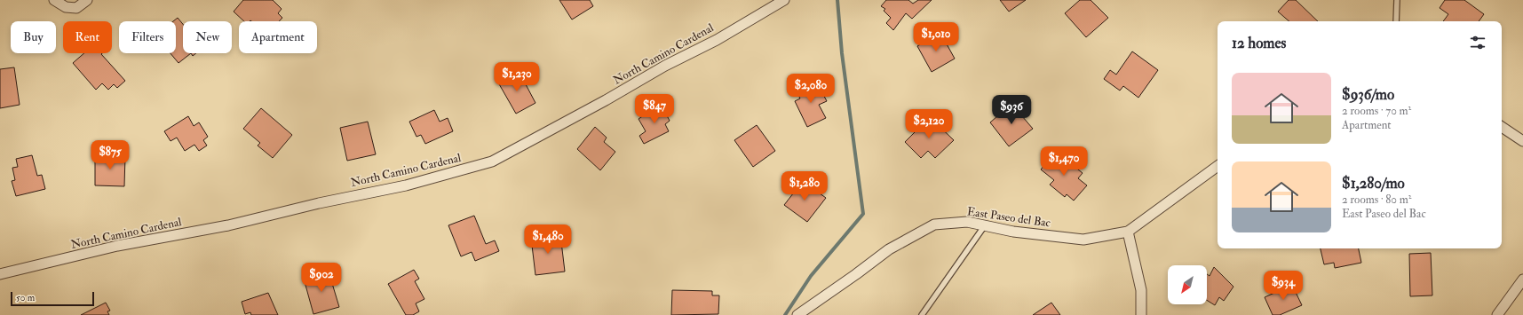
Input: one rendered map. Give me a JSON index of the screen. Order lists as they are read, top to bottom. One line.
{"streets":{"street":["North Camino Cardenal","East Paseo del Bac"]},"scale_bar":"50 m","north":"bottom left","page":{"chip":["Buy","Rent","Filters","New","Apartment"],"heading":"12 homes","price":["$1,010","$1,230","$2,080","$847","$936","$2,120","$875","$1,470","$1,280","$1,480","$902","$934"],"list":[{"name":"$936/mo","note":"2 rooms · 70 m² · Apartment"},{"name":"$1,280/mo","note":"2 rooms · 80 m² · East Paseo del Bac"}],"scale":"50 m"}}
